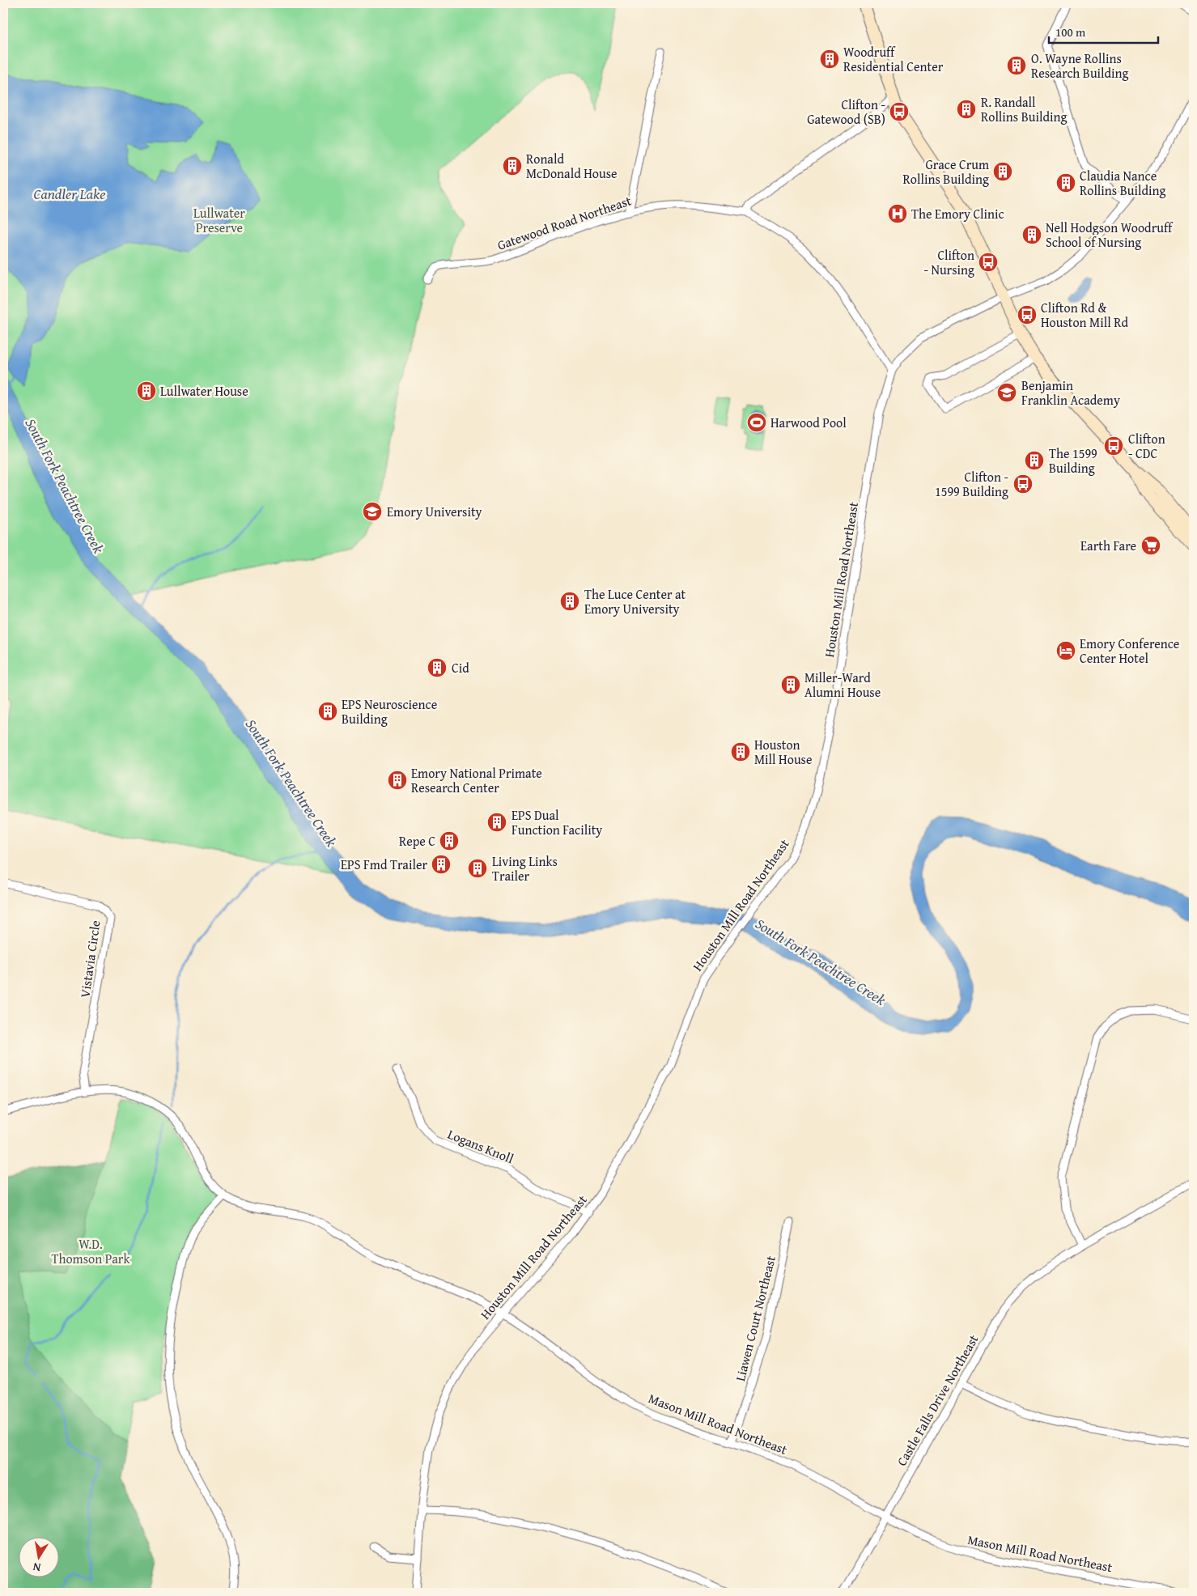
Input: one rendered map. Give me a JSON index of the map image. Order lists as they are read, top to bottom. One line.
{"streets":{"street":["Gatewood Road Northeast","Houston Mill Road Northeast","Vistavia Circle","Logans Knoll","Liawen Court Northeast","Castle Falls Drive Northeast","Mason Mill Road Northeast"]},"crossings":[["Houston Mill Road Northeast","Logans Knoll"],["Houston Mill Road Northeast","Mason Mill Road Northeast"],["Vistavia Circle","Mason Mill Road Northeast"],["Liawen Court Northeast","Mason Mill Road Northeast"],["Castle Falls Drive Northeast","Mason Mill Road Northeast"]],"water":["Candler Lake","South Fork Peachtree Creek"],"parks":["Lullwater Preserve","W.D. Thomson Park"],"places":{"building":["Woodruff Residential Center","O. Wayne Rollins Research Building","R. Randall Rollins Building","Ronald McDonald House","Grace Crum Rollins Building","Claudia Nance Rollins Building","Nell Hodgson Woodruff School of Nursing","Lullwater House","The 1599 Building","The Luce Center at Emory University","Cid","Miller-Ward Alumni House","EPS Neuroscience Building","Houston Mill House","Emory National Primate Research Center","EPS Dual Function Facility","Repe C","EPS Fmd Trailer","Living Links Trailer"],"bus stop":["Clifton - Gatewood (SB)","Clifton - Nursing","Clifton Rd & Houston Mill Rd","Clifton - CDC","Clifton - 1599 Building"],"hospital":["The Emory Clinic"],"school or university":["Benjamin Franklin Academy","Emory University"],"sports":["Harwood Pool"],"supermarket":["Earth Fare"],"hotel":["Emory Conference Center Hotel"]},"scale_bar":"100 m","north":"bottom"}
